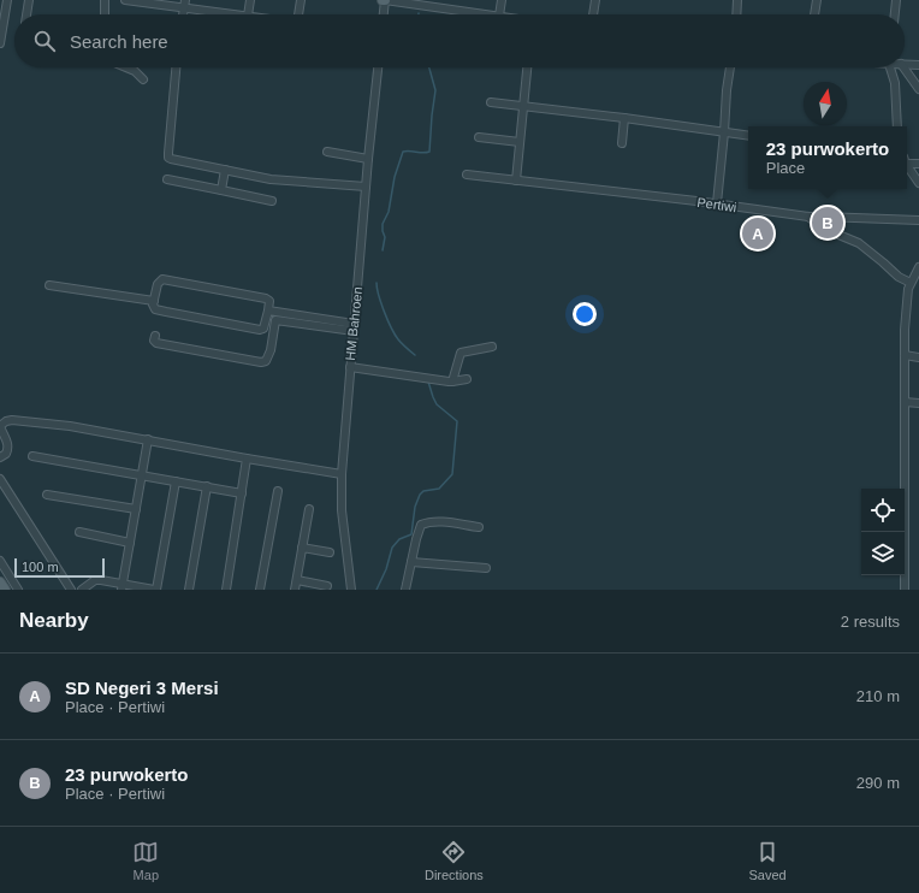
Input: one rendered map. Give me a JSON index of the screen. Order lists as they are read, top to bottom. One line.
{"streets":{"street":["Pertiwi","HM Bahroen"]},"scale_bar":"100 m","north":"top","page":{"search":"Search here","popup":["23 purwokerto","Place"],"pins":["B","A"],"scale":"100 m","heading":["Nearby","2 results"],"list":[{"mark":"A","name":"SD Negeri 3 Mersi","note":"Place · Pertiwi","value":"210 m"},{"mark":"B","name":"23 purwokerto","note":"Place · Pertiwi","value":"290 m"}],"nav":["Map","Directions","Saved"]}}
